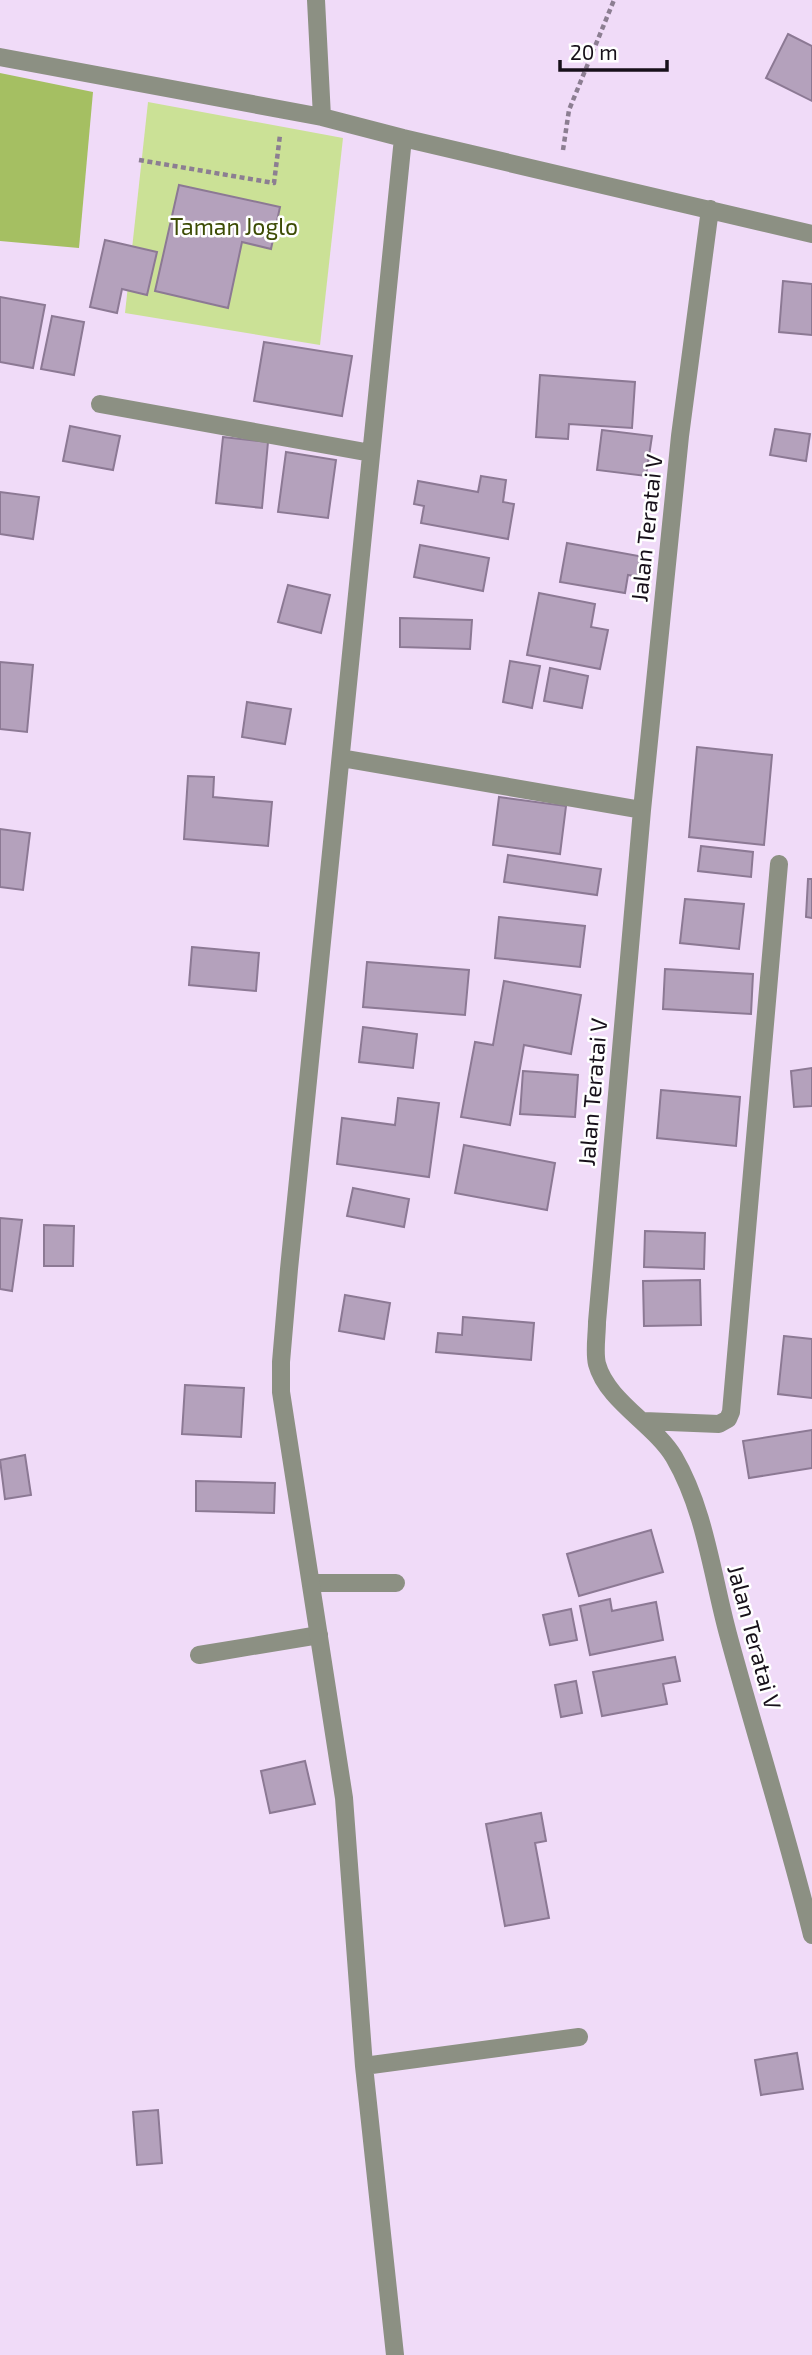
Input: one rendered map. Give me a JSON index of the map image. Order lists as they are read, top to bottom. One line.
{"streets":{"street":["Jalan Teratai V"]},"parks":["Taman Joglo"],"scale_bar":"20 m"}
